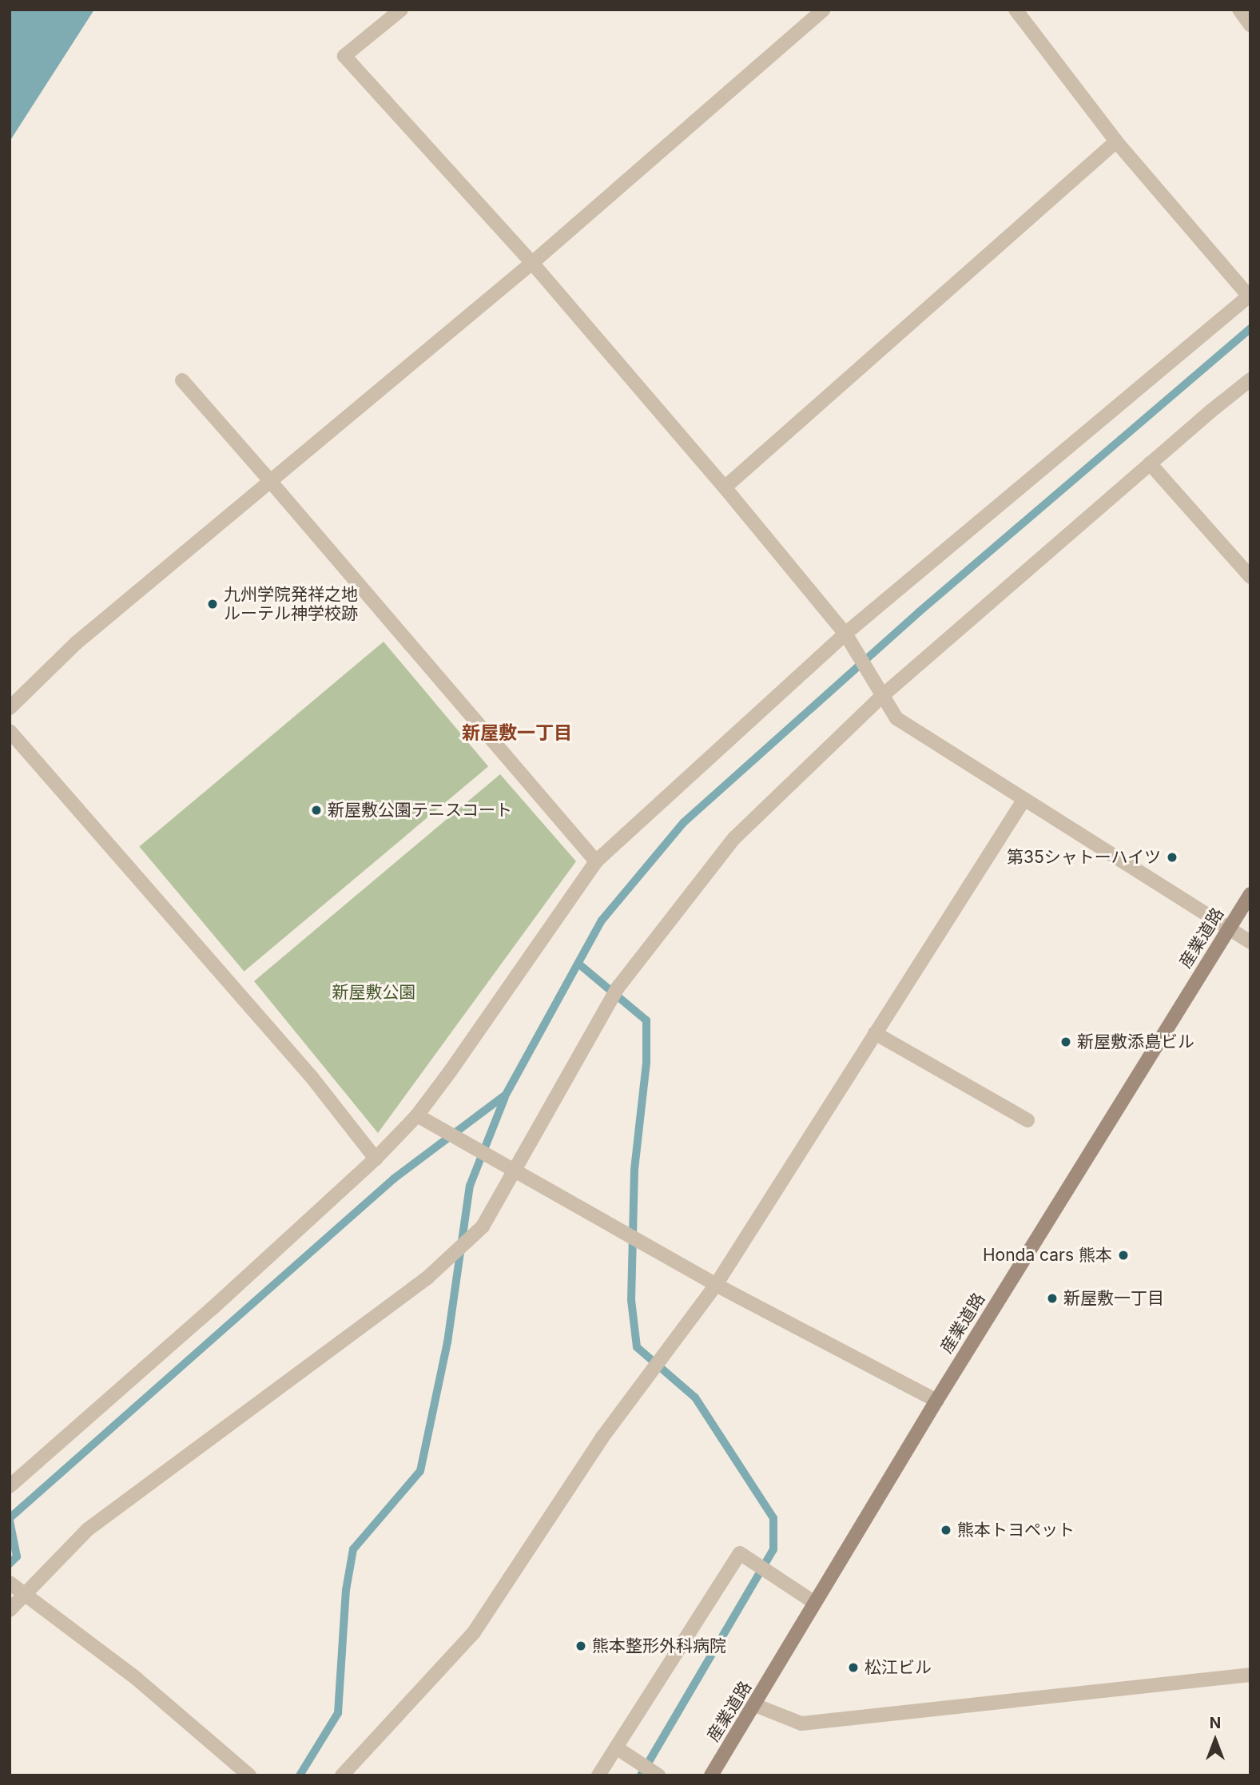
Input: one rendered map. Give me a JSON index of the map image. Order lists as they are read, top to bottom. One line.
{"streets":{"street":["産業道路"]},"districts":["新屋敷一丁目"],"parks":["新屋敷公園"],"places":["九州学院発祥之地 ルーテル神学校跡","新屋敷公園テニスコート","第35シャトーハイツ","新屋敷添島ビル","Honda cars 熊本","新屋敷一丁目","熊本トヨペット","熊本整形外科病院","松江ビル"],"north":"top"}
